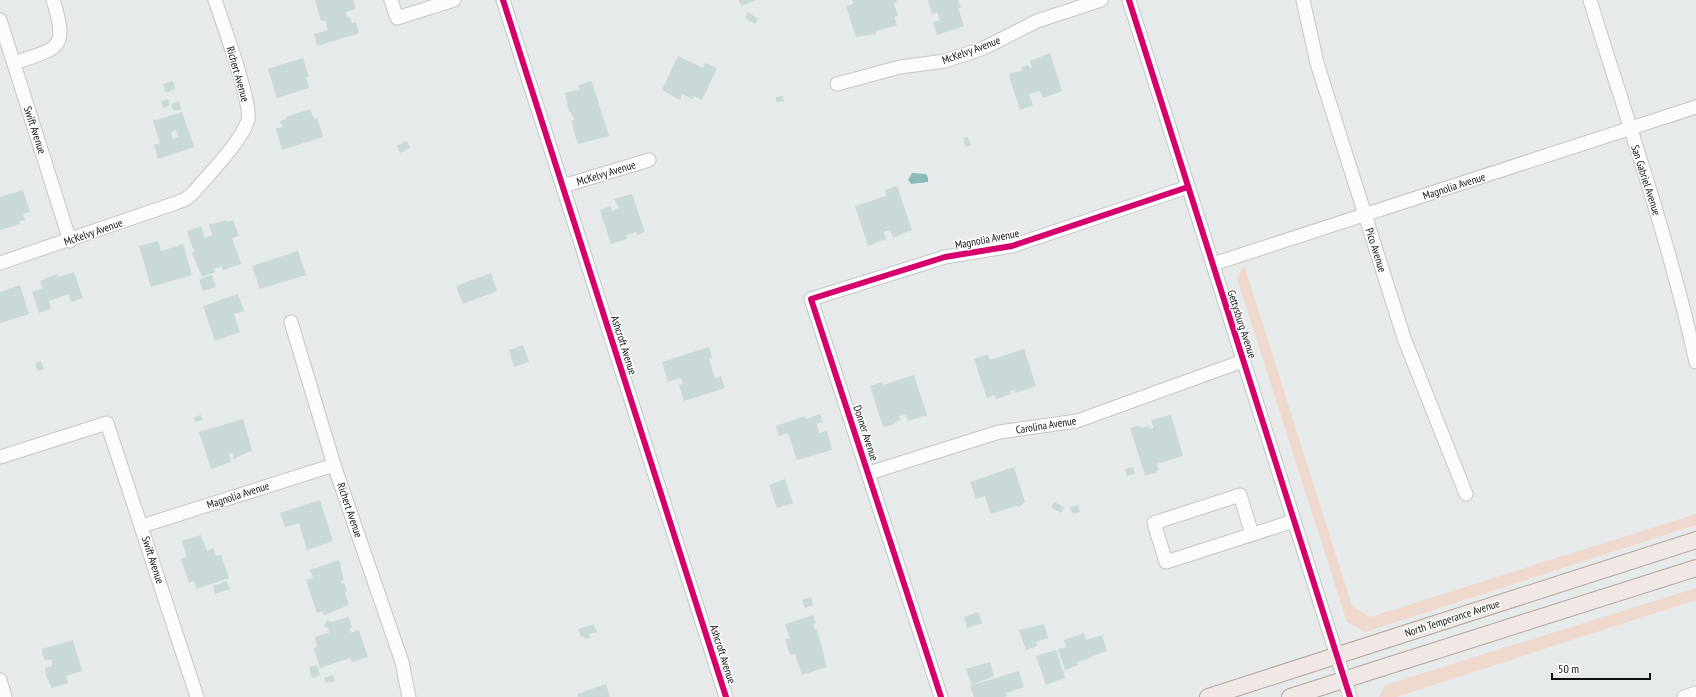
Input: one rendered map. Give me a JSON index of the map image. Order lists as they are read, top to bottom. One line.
{"streets":{"main road":["North Temperance Avenue"],"street":["McKelvy Avenue","Richert Avenue","Swift Avenue","San Gabriel Avenue","Magnolia Avenue","Pico Avenue","Gettysburg Avenue","Ashcroft Avenue","Carolina Avenue","Donner Avenue"]},"crossings":[["McKelvy Avenue","Richert Avenue"],["McKelvy Avenue","Swift Avenue"],["McKelvy Avenue","Ashcroft Avenue"],["Richert Avenue","Magnolia Avenue"],["Swift Avenue","Magnolia Avenue"],["San Gabriel Avenue","Magnolia Avenue"],["Magnolia Avenue","Pico Avenue"],["Magnolia Avenue","Gettysburg Avenue"],["Magnolia Avenue","Donner Avenue"],["Gettysburg Avenue","Carolina Avenue"],["Gettysburg Avenue","North Temperance Avenue"],["Carolina Avenue","Donner Avenue"]],"scale_bar":"50 m"}
